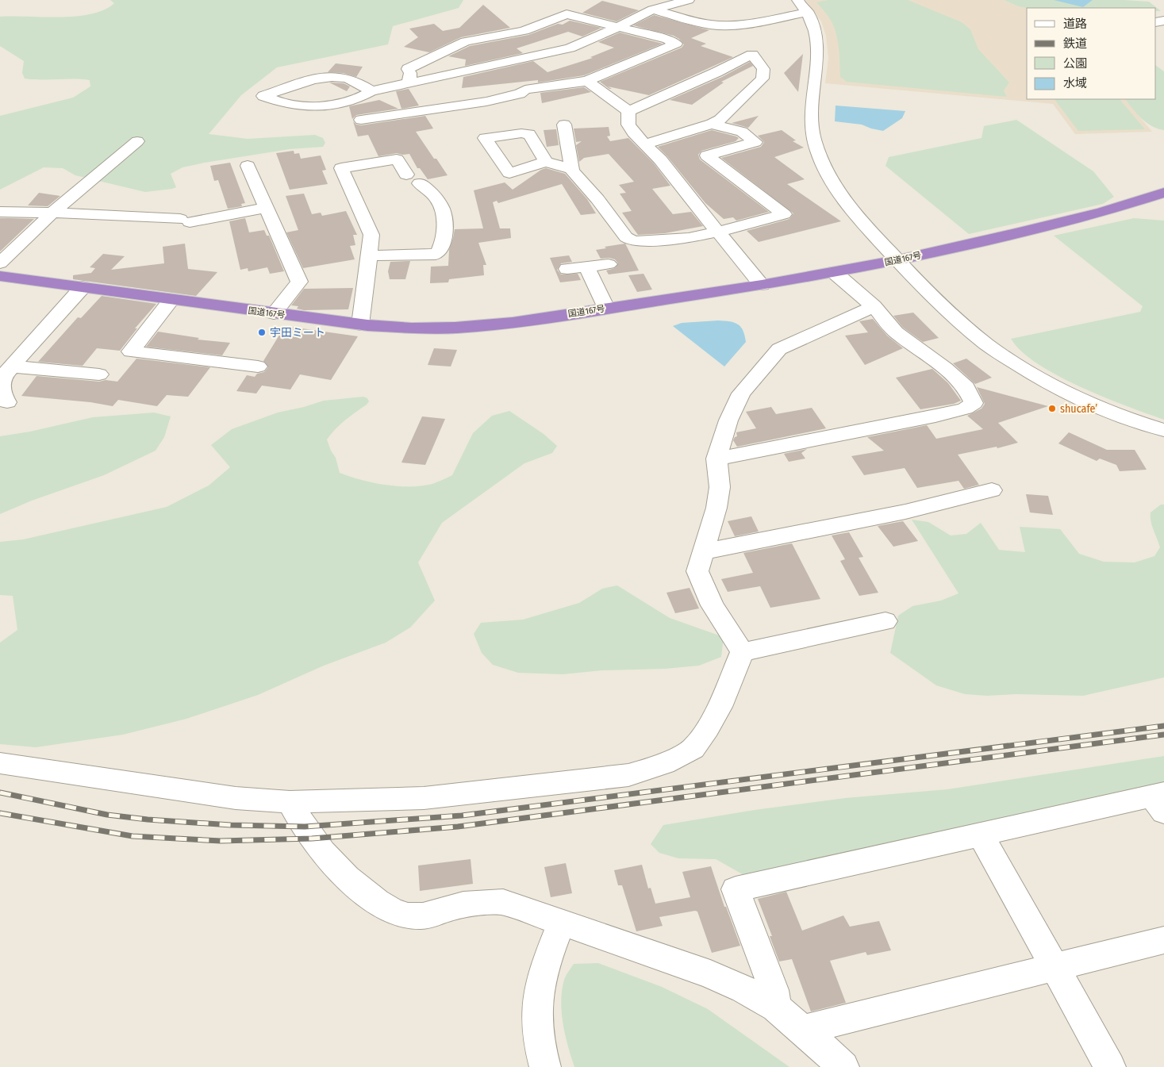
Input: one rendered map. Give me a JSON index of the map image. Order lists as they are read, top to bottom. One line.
{"streets":{"highway":["国道167号"]},"places":["宇田ミート","shucafe’"],"legend":["道路","鉄道","公園","水域"]}
